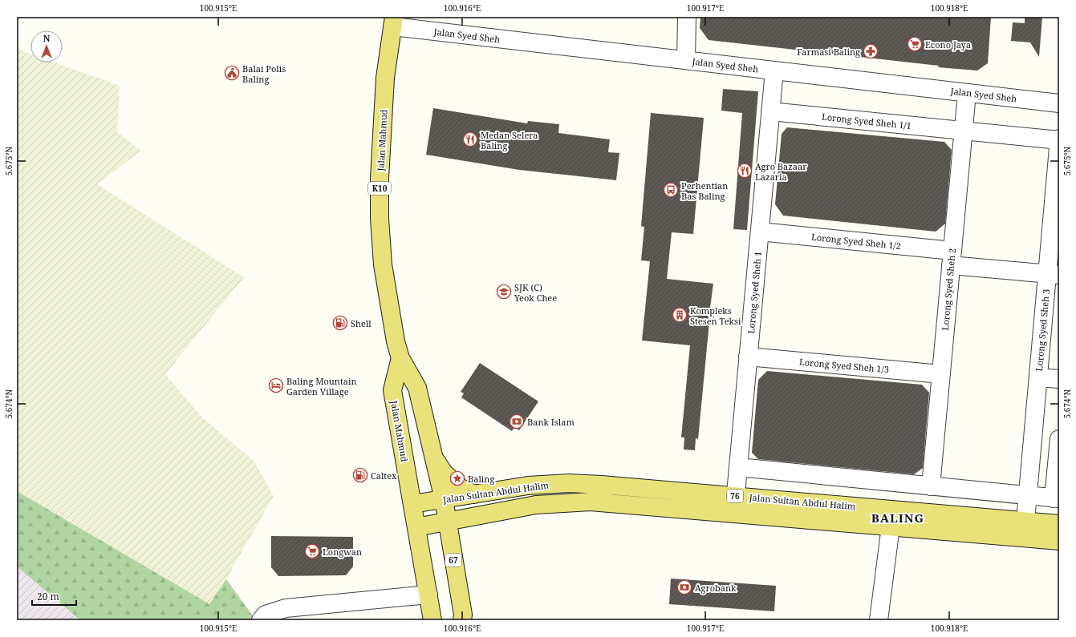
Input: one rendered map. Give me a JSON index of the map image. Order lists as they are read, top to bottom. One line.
{"streets":{"main road":["Jalan Mahmud","K10","Jalan Sultan Abdul Halim","76","67"],"street":["Jalan Syed Sheh","Lorong Syed Sheh 1/1","Lorong Syed Sheh 1/2","Lorong Syed Sheh 2","Lorong Syed Sheh 1","Lorong Syed Sheh 3","Lorong Syed Sheh 1/3"]},"crossings":[["Jalan Syed Sheh","Jalan Mahmud"],["Jalan Syed Sheh","Lorong Syed Sheh 2"],["Jalan Syed Sheh","Lorong Syed Sheh 1"],["Lorong Syed Sheh 1/1","Lorong Syed Sheh 2"],["Lorong Syed Sheh 1/1","Lorong Syed Sheh 1"],["Lorong Syed Sheh 1/1","Lorong Syed Sheh 3"],["Jalan Mahmud","Jalan Sultan Abdul Halim"],["Jalan Mahmud","67"],["Lorong Syed Sheh 1/2","Lorong Syed Sheh 2"],["Lorong Syed Sheh 1/2","Lorong Syed Sheh 1"],["Lorong Syed Sheh 1/2","Lorong Syed Sheh 3"],["Lorong Syed Sheh 2","Lorong Syed Sheh 1/3"],["Lorong Syed Sheh 1","Lorong Syed Sheh 1/3"],["Lorong Syed Sheh 1","Jalan Sultan Abdul Halim"],["Lorong Syed Sheh 3","Jalan Sultan Abdul Halim"],["Jalan Sultan Abdul Halim","67"]],"districts":["BALING"],"places":{"supermarket":["Econo Jaya","Longwan"],"pharmacy":["Farmasi Baling"],"public building":["Balai Polis Baling"],"restaurant":["Medan Selera Baling","Agro Bazaar Lazaria"],"bus stop":["Perhentian Bas Baling"],"school or university":["SJK (C) Yeok Chee"],"building":["Kompleks Stesen Teksi"],"fuel station":["Shell","Caltex"],"hotel":["Baling Mountain Garden Village"],"bank":["Bank Islam","Agrobank"],"place":["Baling"]},"scale_bar":"20 m","north":"top","coordinates":["100.915°E","100.916°E","100.917°E","100.918°E","5.675°N","5.674°N"]}
